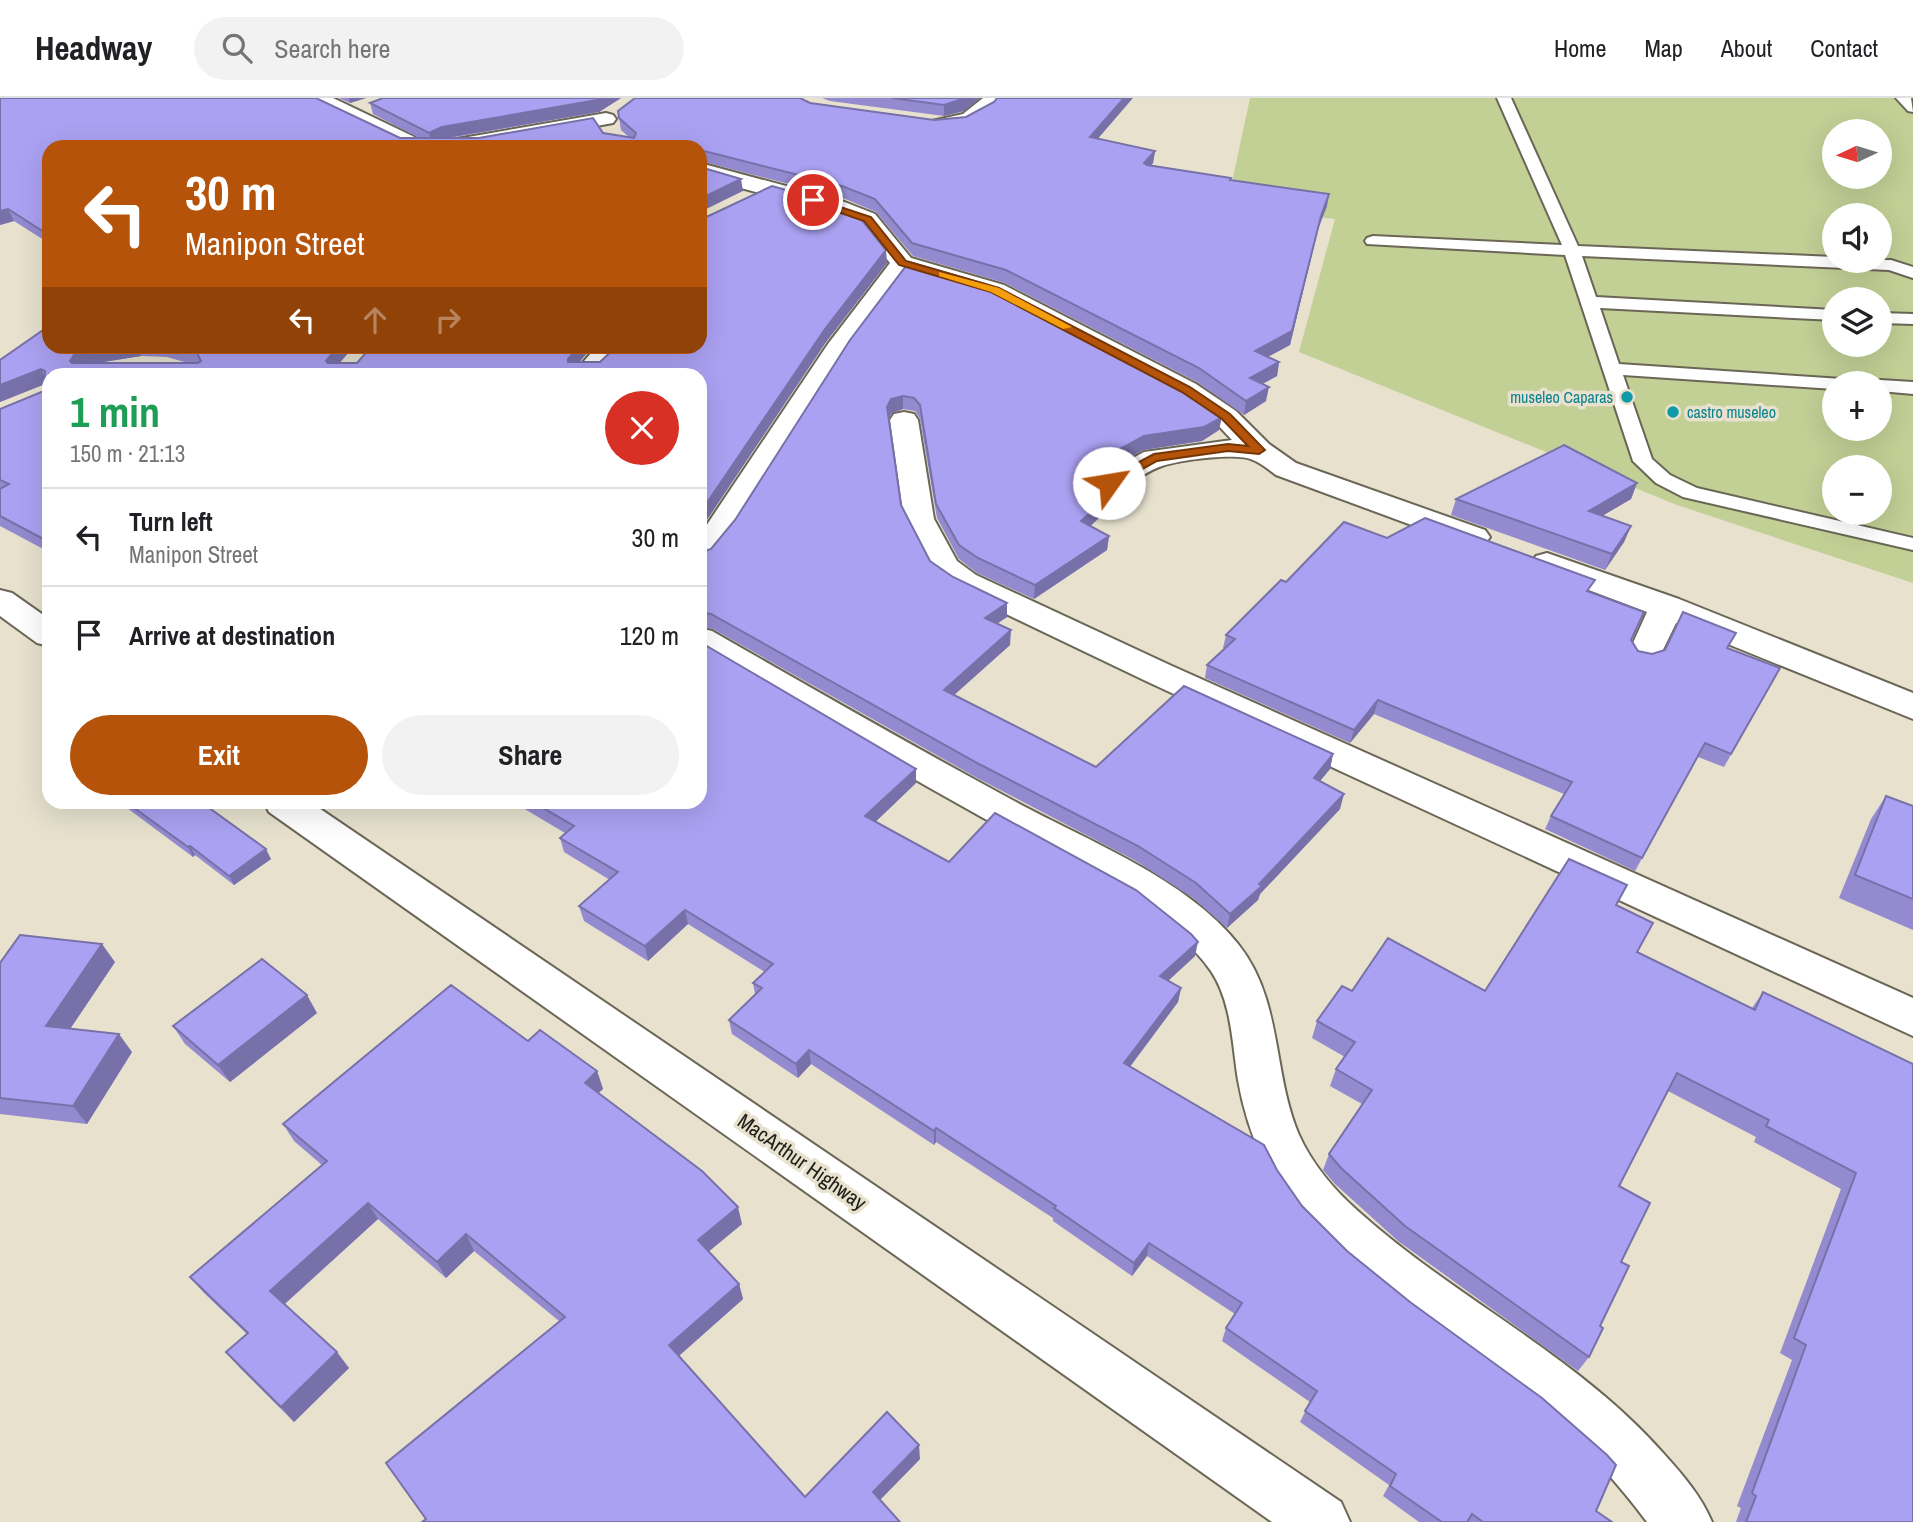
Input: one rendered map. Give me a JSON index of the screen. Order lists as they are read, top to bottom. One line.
{"streets":{"main road":["MacArthur Highway"]},"places":["museleo Caparas","castro museleo"],"north":"left","page":{"header":"Headway","search":"Search here","nav":["Home","Map","About","Contact"],"map_buttons":["+","−"],"turn":["30 m","Manipon Street"],"heading":["1 min","150 m · 21:13"],"list":[{"name":"Turn left","note":"Manipon Street","value":"30 m"},{"name":"Arrive at destination","value":"120 m"}],"buttons":["Exit","Share"]}}
